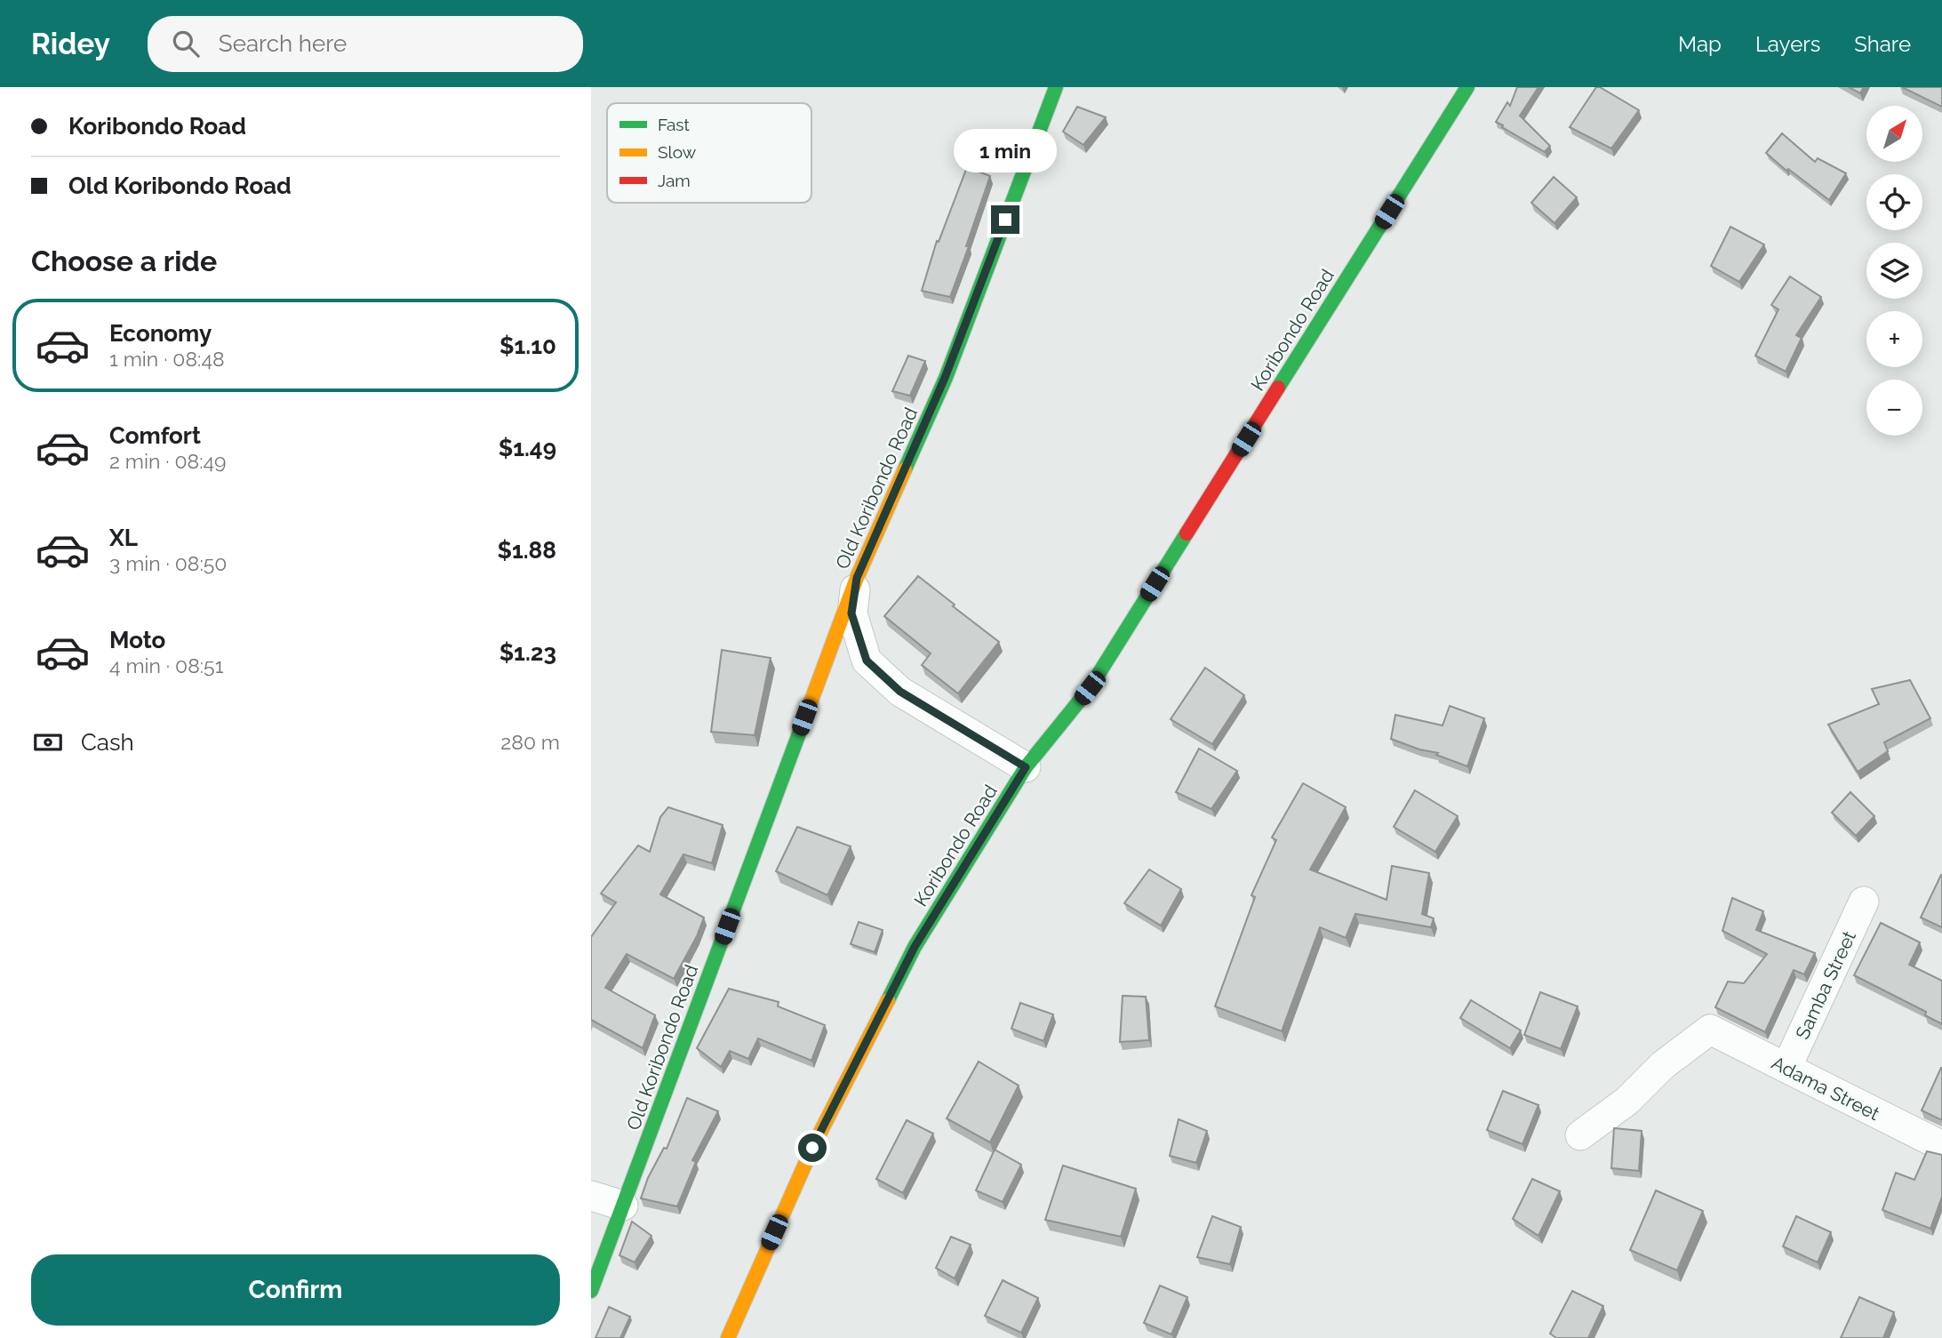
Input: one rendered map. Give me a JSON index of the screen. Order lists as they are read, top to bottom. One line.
{"streets":{"main road":["Koribondo Road","Old Koribondo Road"],"street":["Samba Street","Adama Street"]},"crossings":[["Samba Street","Adama Street"]],"legend":["Fast","Slow","Jam"],"north":"top right","page":{"header":"Ridey","search":"Search here","nav":["Map","Layers","Share"],"banner":["Koribondo Road","Old Koribondo Road"],"map_buttons":["+","−"],"bubble":"1 min","heading":"Choose a ride","list":[{"name":"Economy","note":"1 min · 08:48","value":"$1.10"},{"name":"Comfort","note":"2 min · 08:49","value":"$1.49"},{"name":"XL","note":"3 min · 08:50","value":"$1.88"},{"name":"Moto","note":"4 min · 08:51","value":"$1.23"}],"pay":["Cash","280 m"],"buttons":"Confirm"}}
